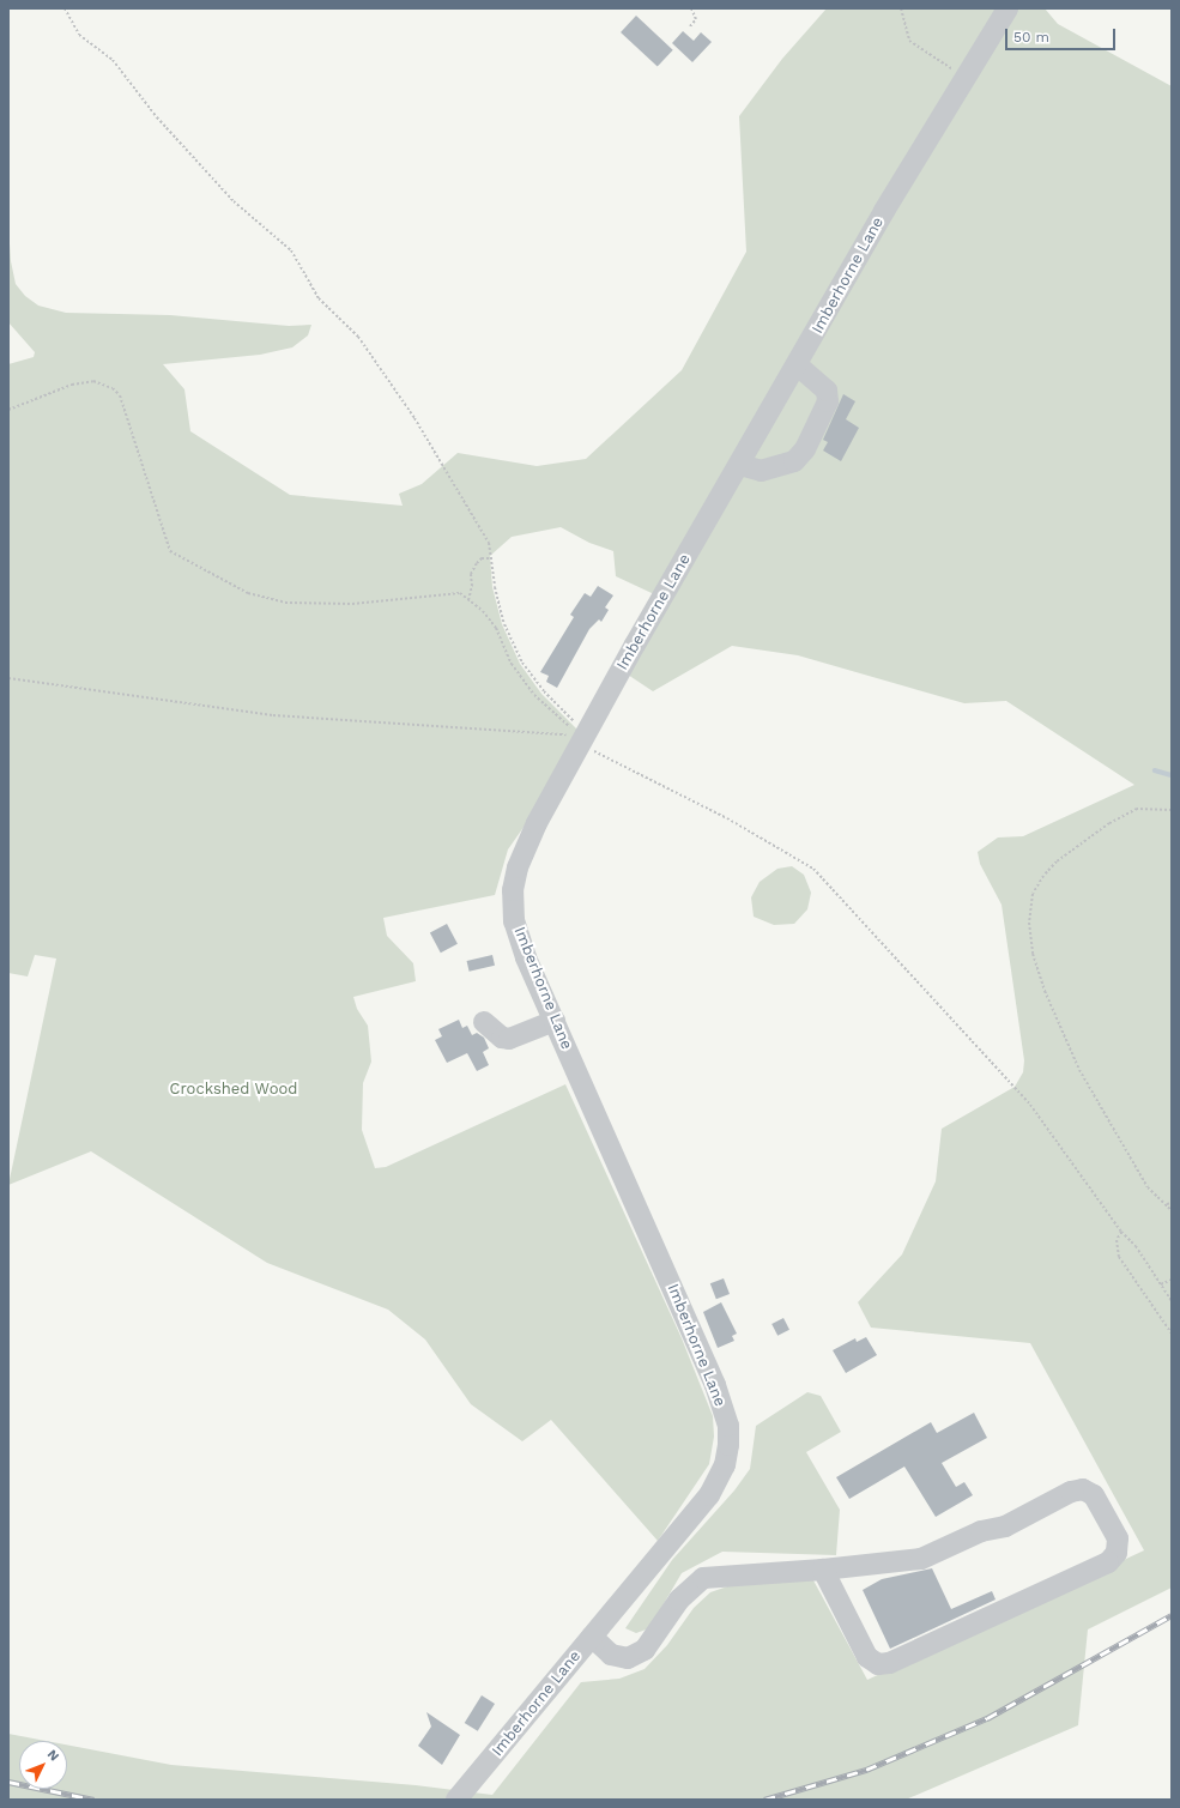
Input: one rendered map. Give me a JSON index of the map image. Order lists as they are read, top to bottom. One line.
{"streets":{"street":["Imberhorne Lane"]},"parks":["Crockshed Wood"],"scale_bar":"50 m","north":"top right"}
